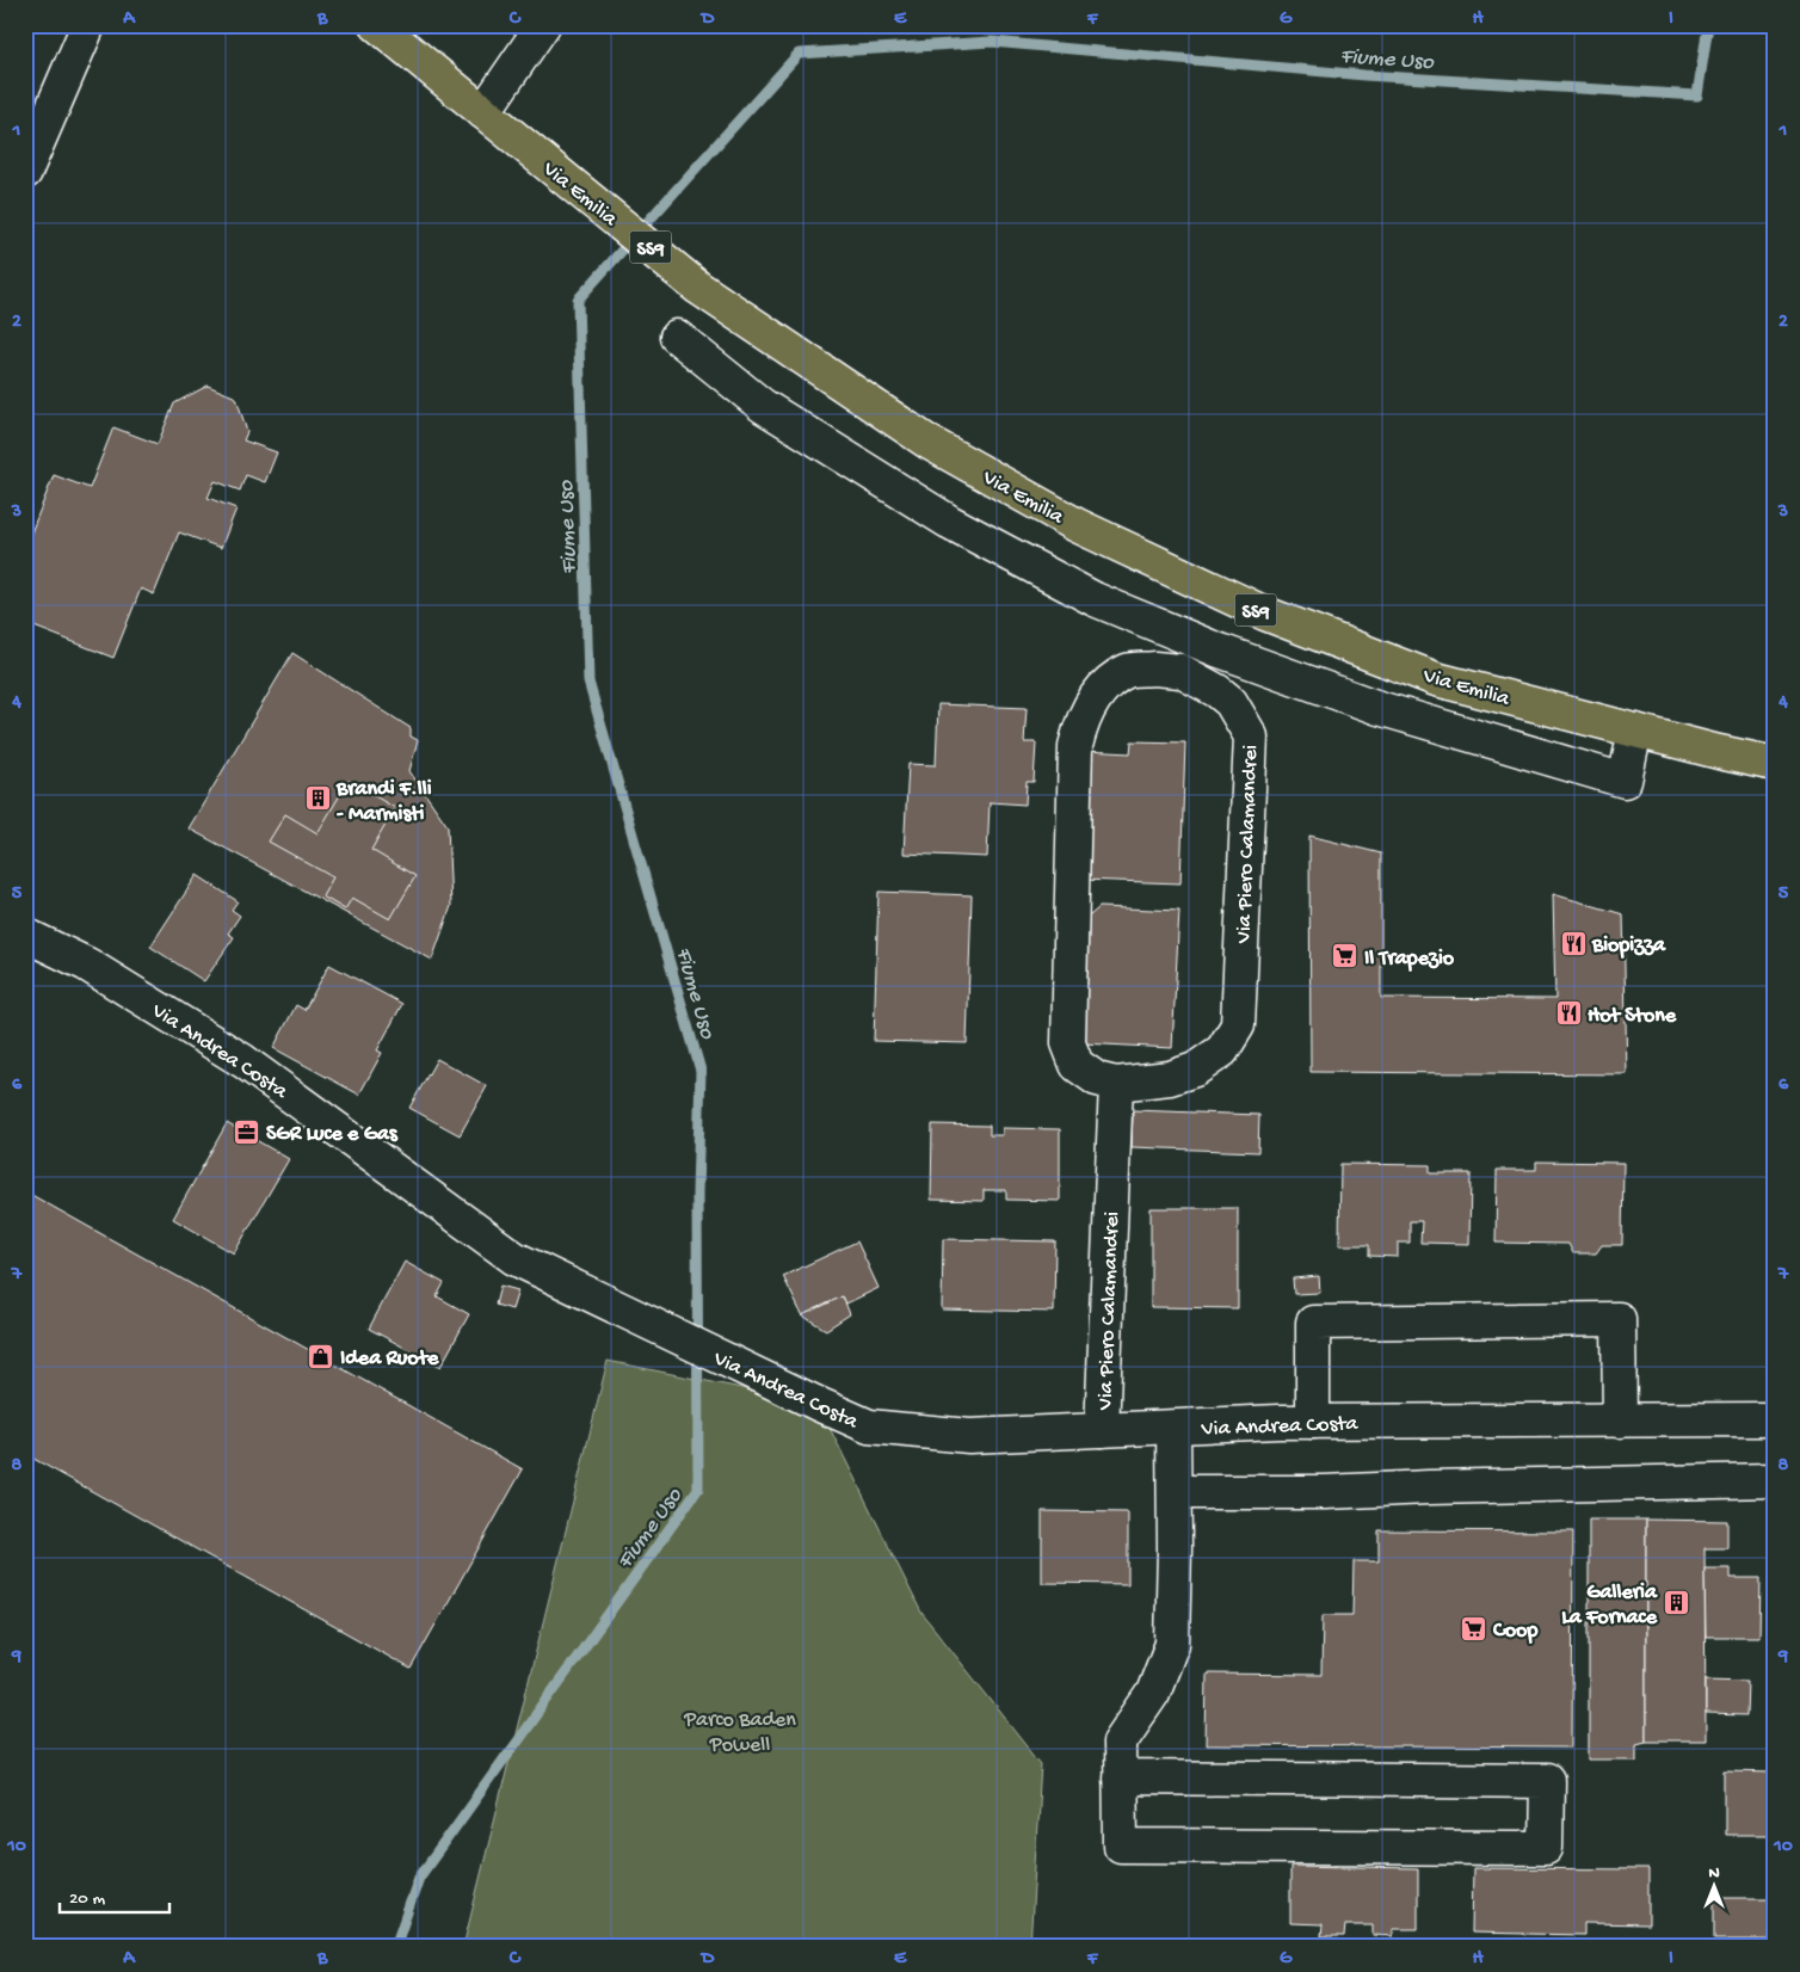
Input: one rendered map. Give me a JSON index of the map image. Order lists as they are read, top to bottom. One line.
{"streets":{"main road":["Via Emilia","SS9"],"street":["Via Piero Calamandrei","Via Andrea Costa"]},"crossings":[["Via Piero Calamandrei","Via Andrea Costa"]],"water":["Fiume Uso"],"parks":["Parco Baden Powell"],"places":{"building":["Brandi F.lli - Marmisti","Galleria La Fornace"],"restaurant":["Biopizza","Hot Stone"],"supermarket":["Il Trapezio","Coop"],"office":["SGR Luce e Gas"],"shop":["Idea Ruote"]},"scale_bar":"20 m","north":"top","grid":{"columns":["A","B","C","D","E","F","G","H","I"],"rows":["1","2","3","4","5","6","7","8","9","10"]}}
